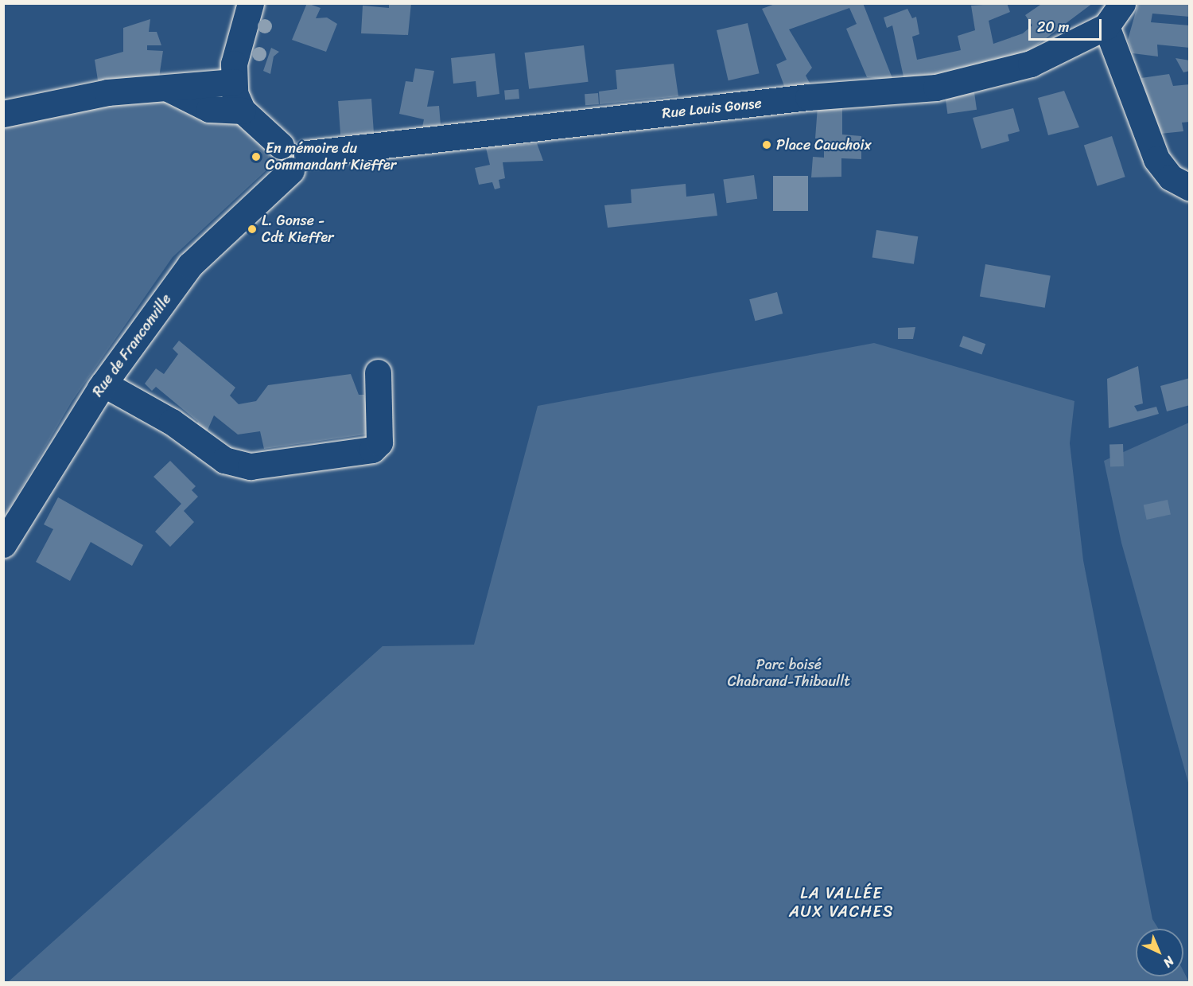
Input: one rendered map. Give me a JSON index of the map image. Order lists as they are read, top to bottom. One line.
{"streets":{"street":["Rue Louis Gonse","Rue de Franconville"]},"crossings":[["Rue Louis Gonse","Rue de Franconville"]],"districts":["LA VALLÉE AUX VACHES"],"parks":["Parc boisé Chabrand-Thibaullt"],"places":["Place Cauchoix","En mémoire du Commandant Kieffer","L. Gonse - Cdt Kieffer"],"scale_bar":"20 m","north":"bottom right"}
